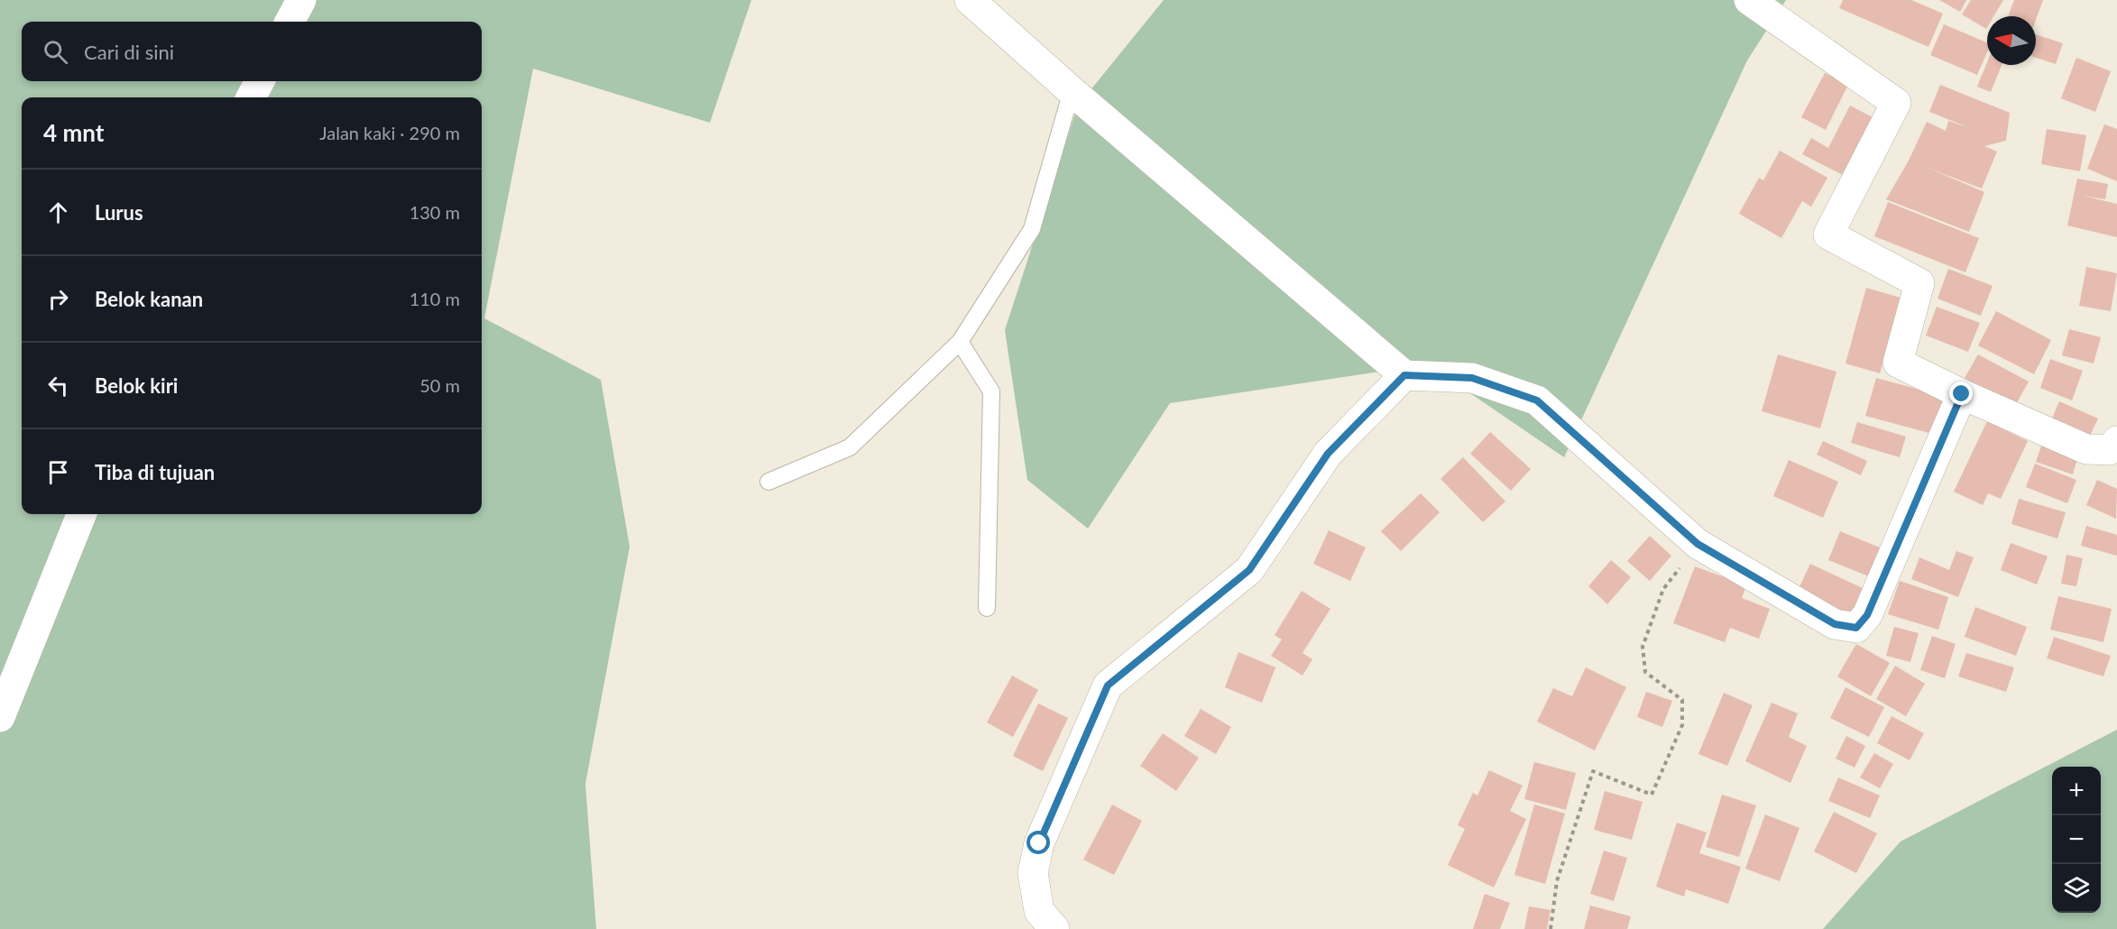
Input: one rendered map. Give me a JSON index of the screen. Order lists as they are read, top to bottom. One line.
{"north":"left","page":{"search":"Cari di sini","heading":["4 mnt","Jalan kaki · 290 m"],"list":[["Lurus","130 m"],["Belok kanan","110 m"],["Belok kiri","50 m"],"Tiba di tujuan"],"map_buttons":["+","−"]}}
